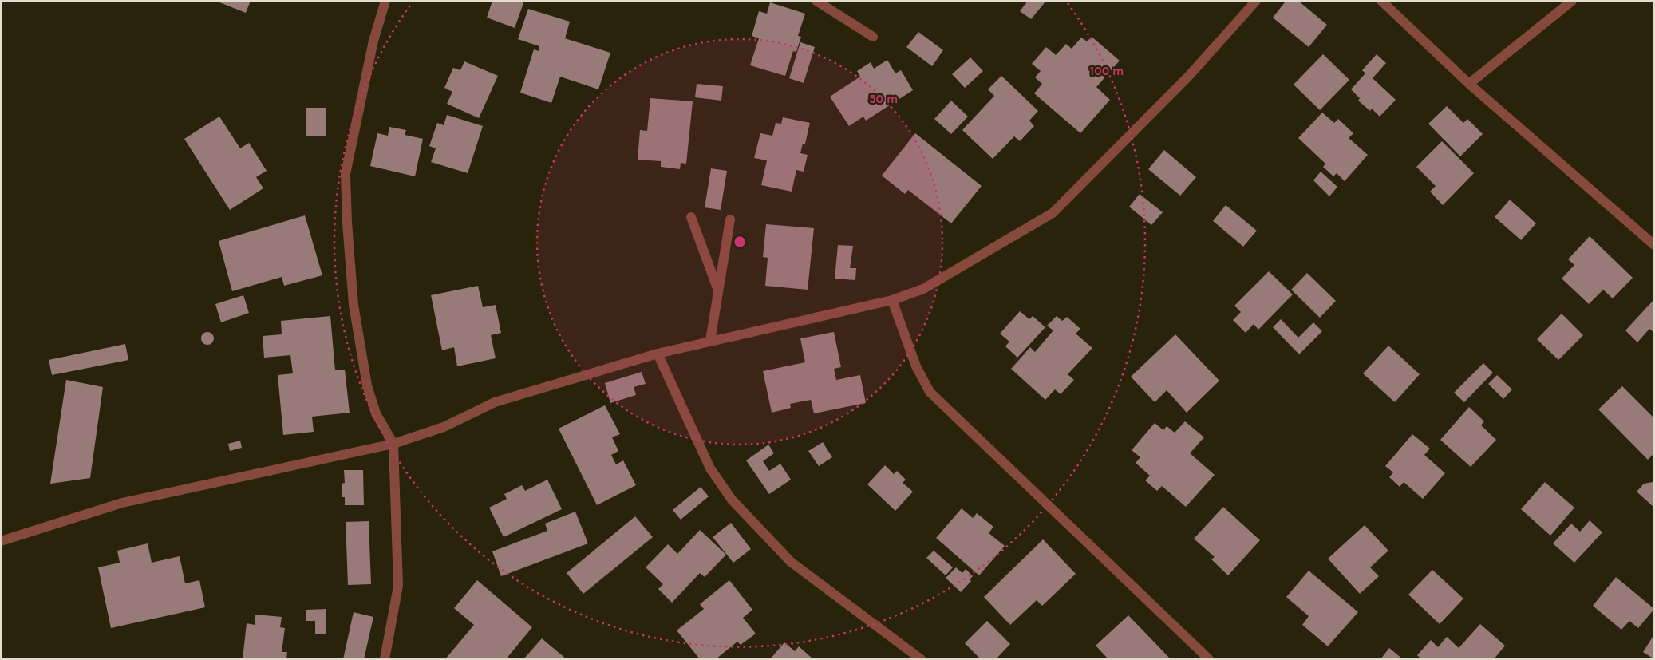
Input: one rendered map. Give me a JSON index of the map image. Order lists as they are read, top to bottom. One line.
{"rings":["100 m","50 m"]}
